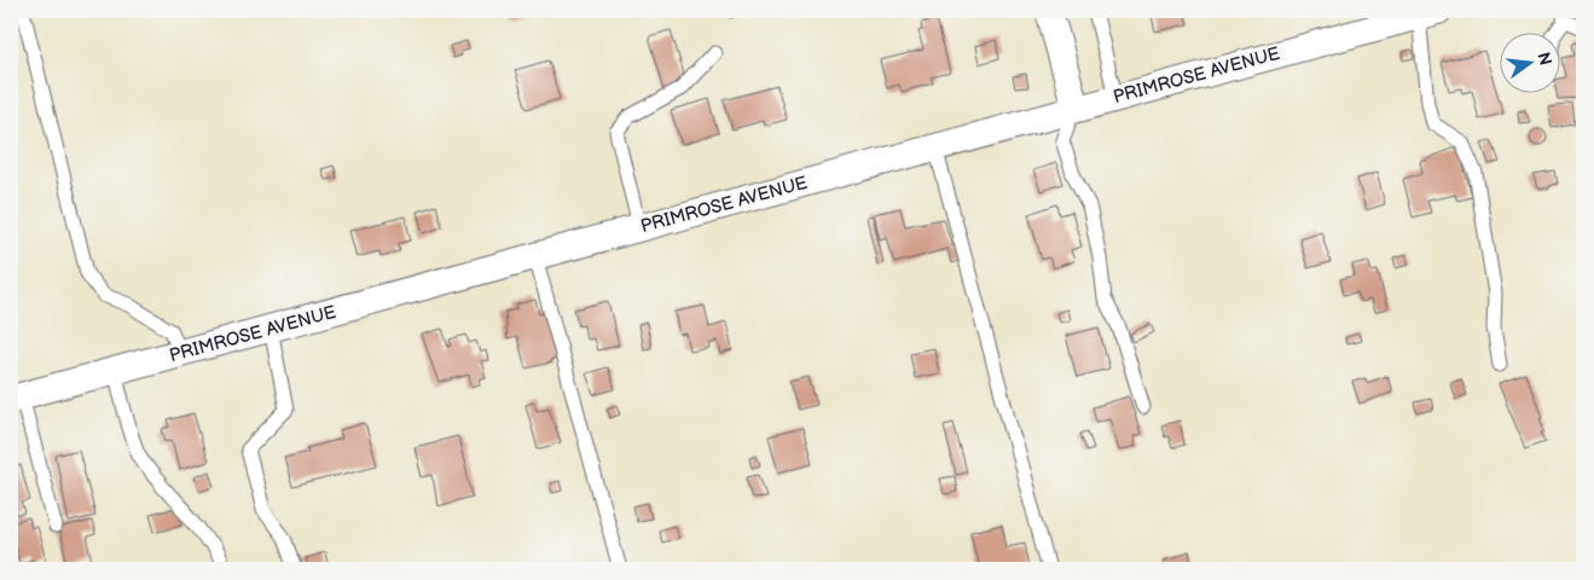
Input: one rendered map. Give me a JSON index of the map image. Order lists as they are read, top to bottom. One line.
{"streets":{"street":["PRIMROSE AVENUE"]},"north":"right"}
